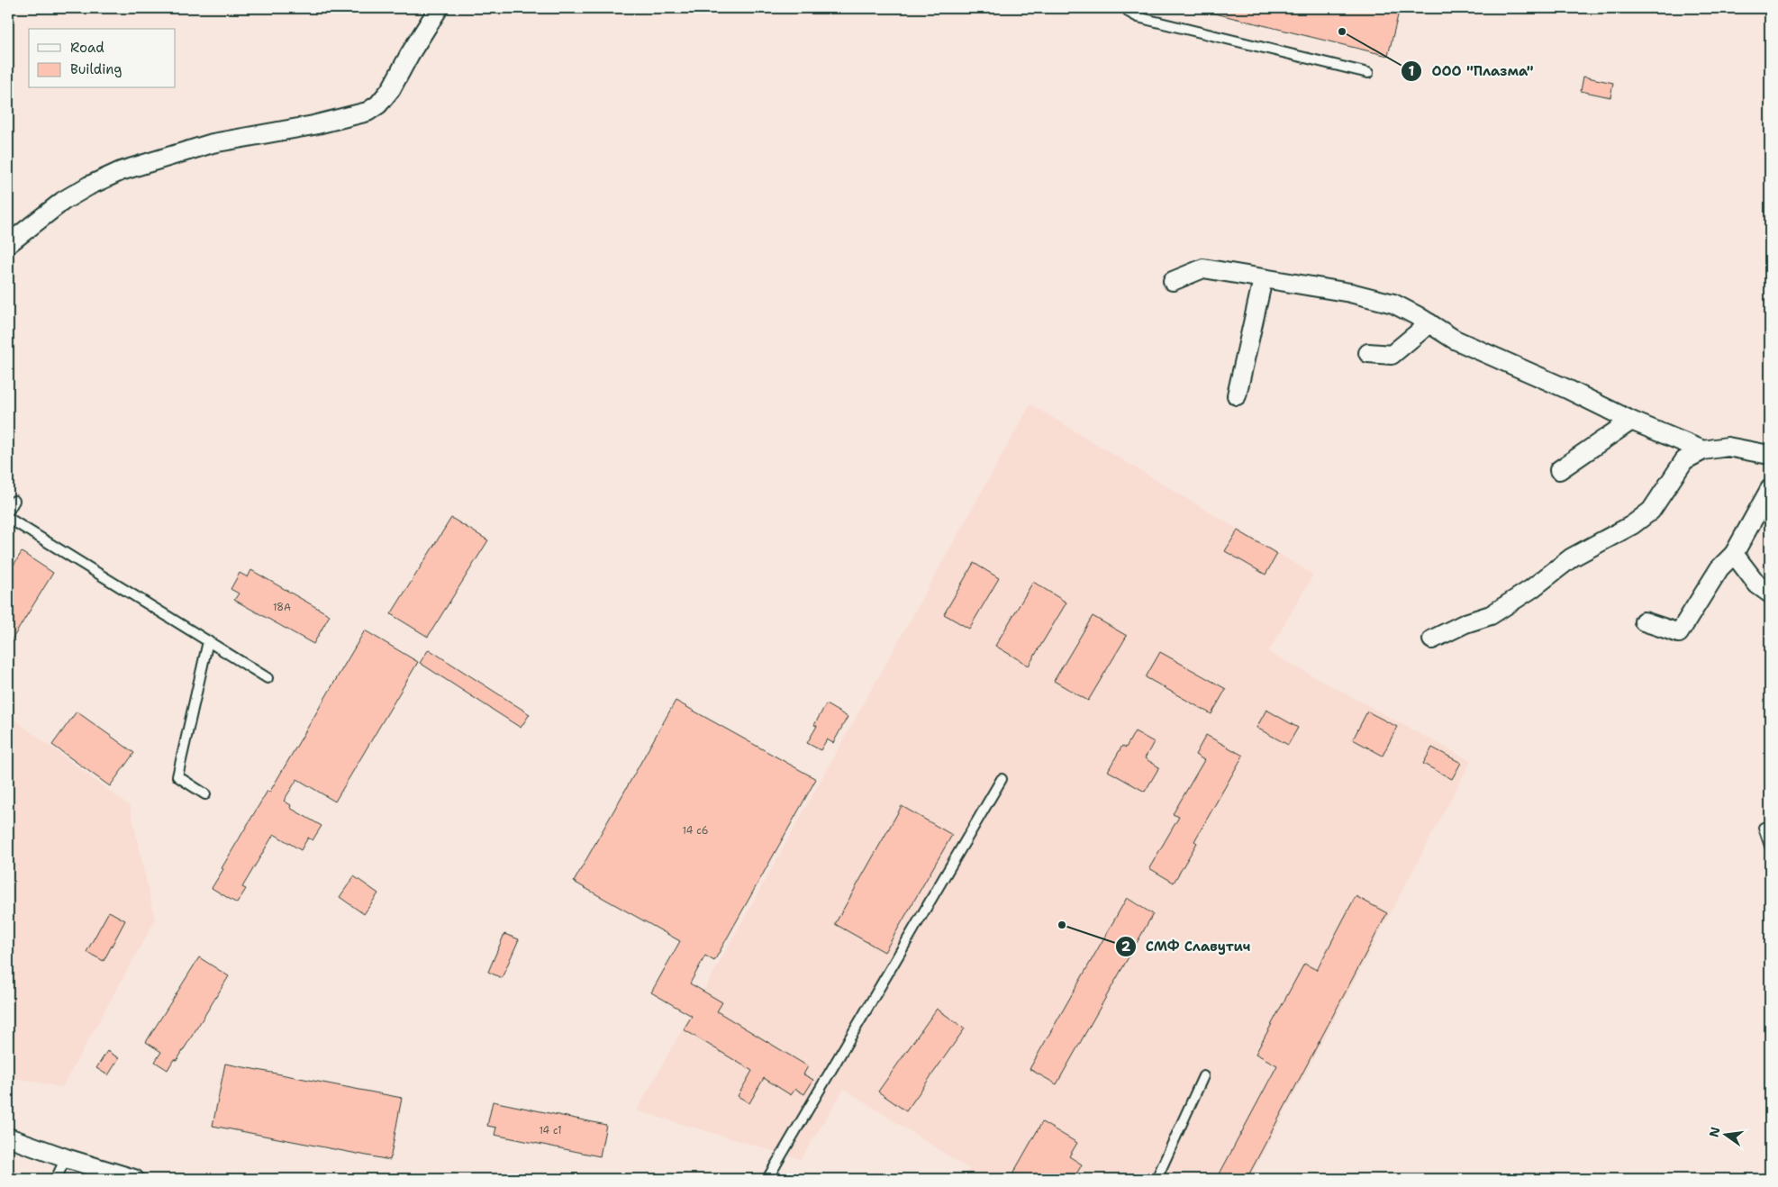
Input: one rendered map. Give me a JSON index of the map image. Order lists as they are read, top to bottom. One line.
{"places":["ООО \"Плазма\"","СМФ Славутич"],"house_numbers":["18А","14 с6","14 с1"],"legend":["Road","Building"],"north":"left"}
